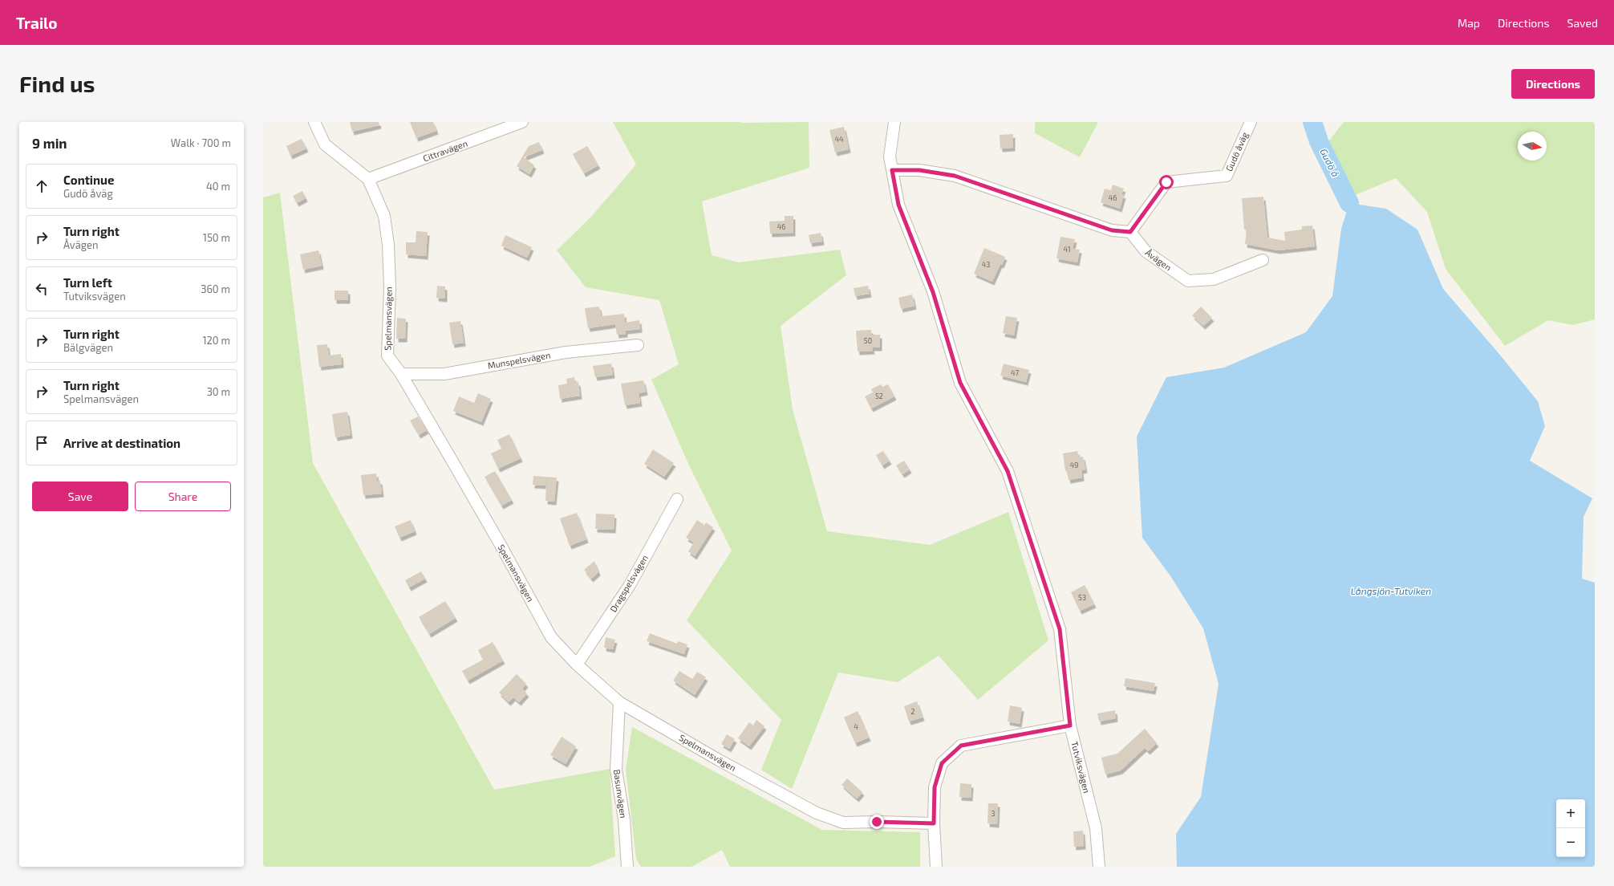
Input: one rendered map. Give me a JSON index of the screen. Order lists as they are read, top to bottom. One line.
{"streets":{"street":["Cittravägen","Gudö åväg","Åvägen","Spelmansvägen","Munspelsvägen","Dragspelsvägen","Tutviksvägen","Basunvägen"]},"crossings":[["Cittravägen","Spelmansvägen"],["Gudö åväg","Åvägen"],["Spelmansvägen","Munspelsvägen"],["Spelmansvägen","Dragspelsvägen"],["Spelmansvägen","Basunvägen"]],"water":["Gudö å","Långsjön-Tutviken"],"house_numbers":["44","46","46","41","43","50","47","52","49","53","2","4","3"],"north":"right","page":{"header":"Trailo","nav":["Map","Directions","Saved"],"buttons":["Directions",["Save","Share"]],"title":"Find us","heading":["9 min","Walk · 700 m"],"list":[["Continue","Gudö åväg","40 m"],["Turn right","Åvägen","150 m"],["Turn left","Tutviksvägen","360 m"],["Turn right","Bälgvägen","120 m"],["Turn right","Spelmansvägen","30 m"],"Arrive at destination"],"map_buttons":["+","−"]}}
